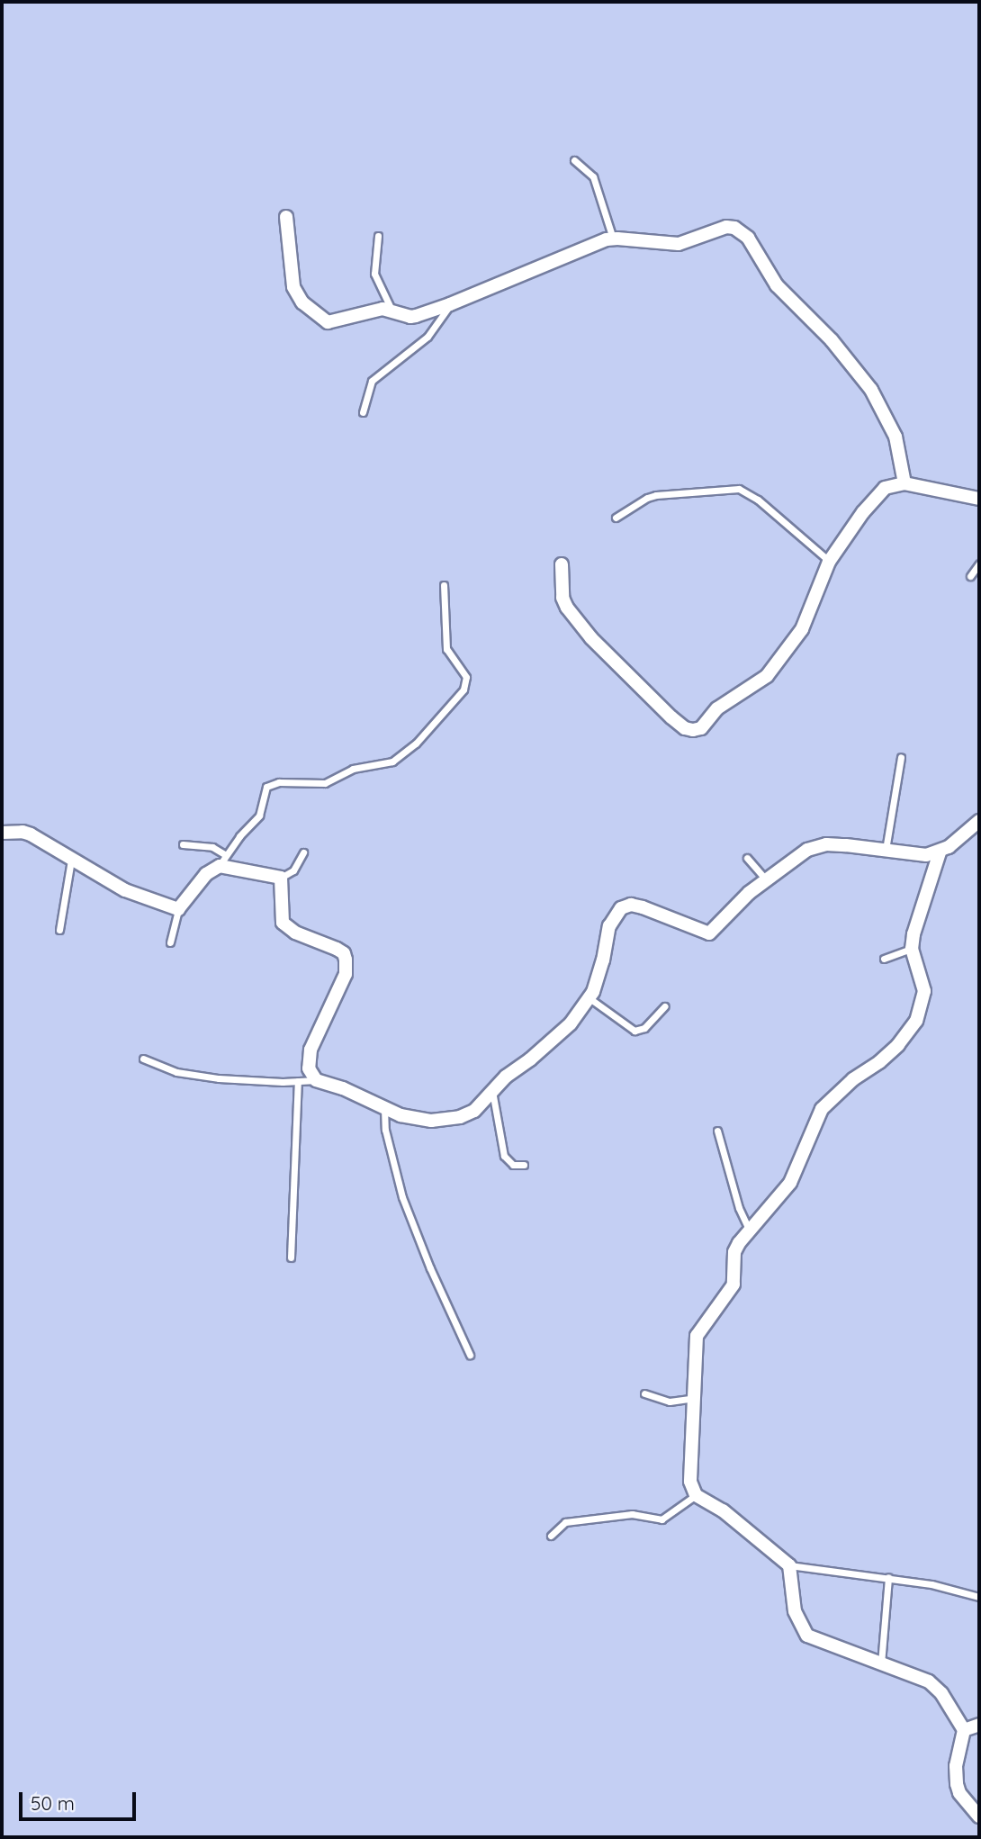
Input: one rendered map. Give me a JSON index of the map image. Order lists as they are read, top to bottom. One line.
{"scale_bar":"50 m"}
